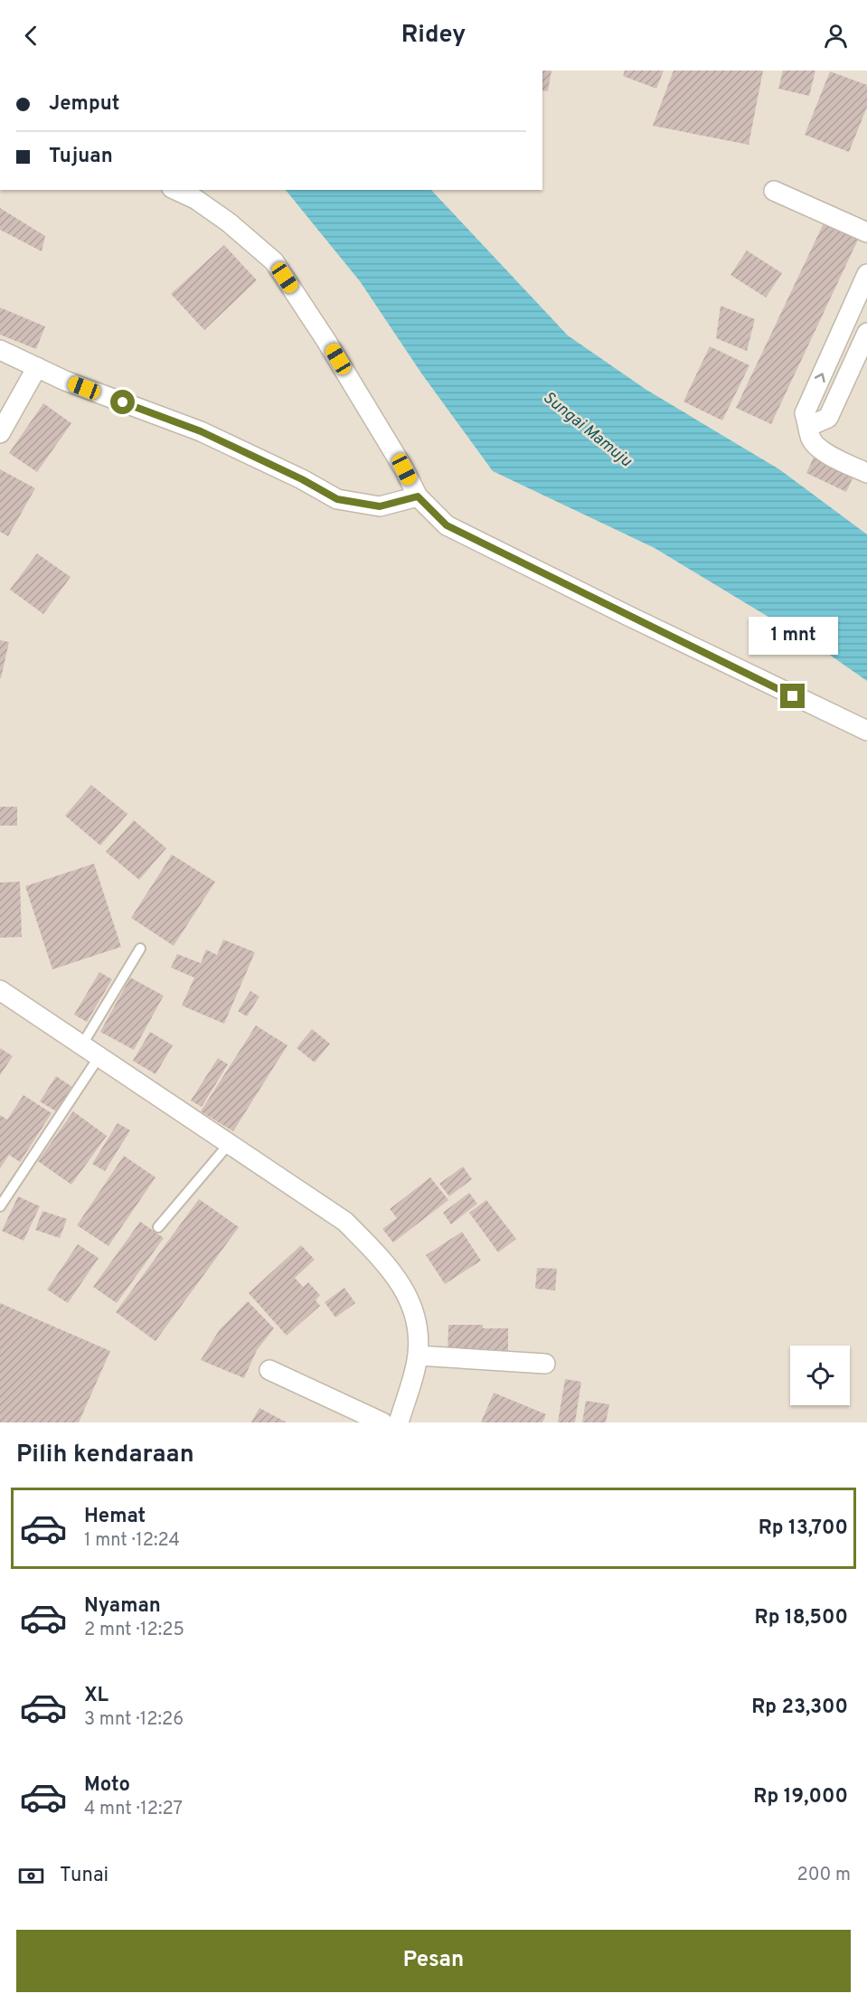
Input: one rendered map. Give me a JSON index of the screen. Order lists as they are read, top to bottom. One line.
{"water":["Sungai Mamuju"],"page":{"header":"Ridey","banner":["Jemput","Tujuan"],"bubble":"1 mnt","heading":"Pilih kendaraan","list":[{"name":"Hemat","note":"1 mnt · 12:24","value":"Rp 13,700"},{"name":"Nyaman","note":"2 mnt · 12:25","value":"Rp 18,500"},{"name":"XL","note":"3 mnt · 12:26","value":"Rp 23,300"},{"name":"Moto","note":"4 mnt · 12:27","value":"Rp 19,000"}],"pay":["Tunai","200 m"],"buttons":"Pesan"}}
